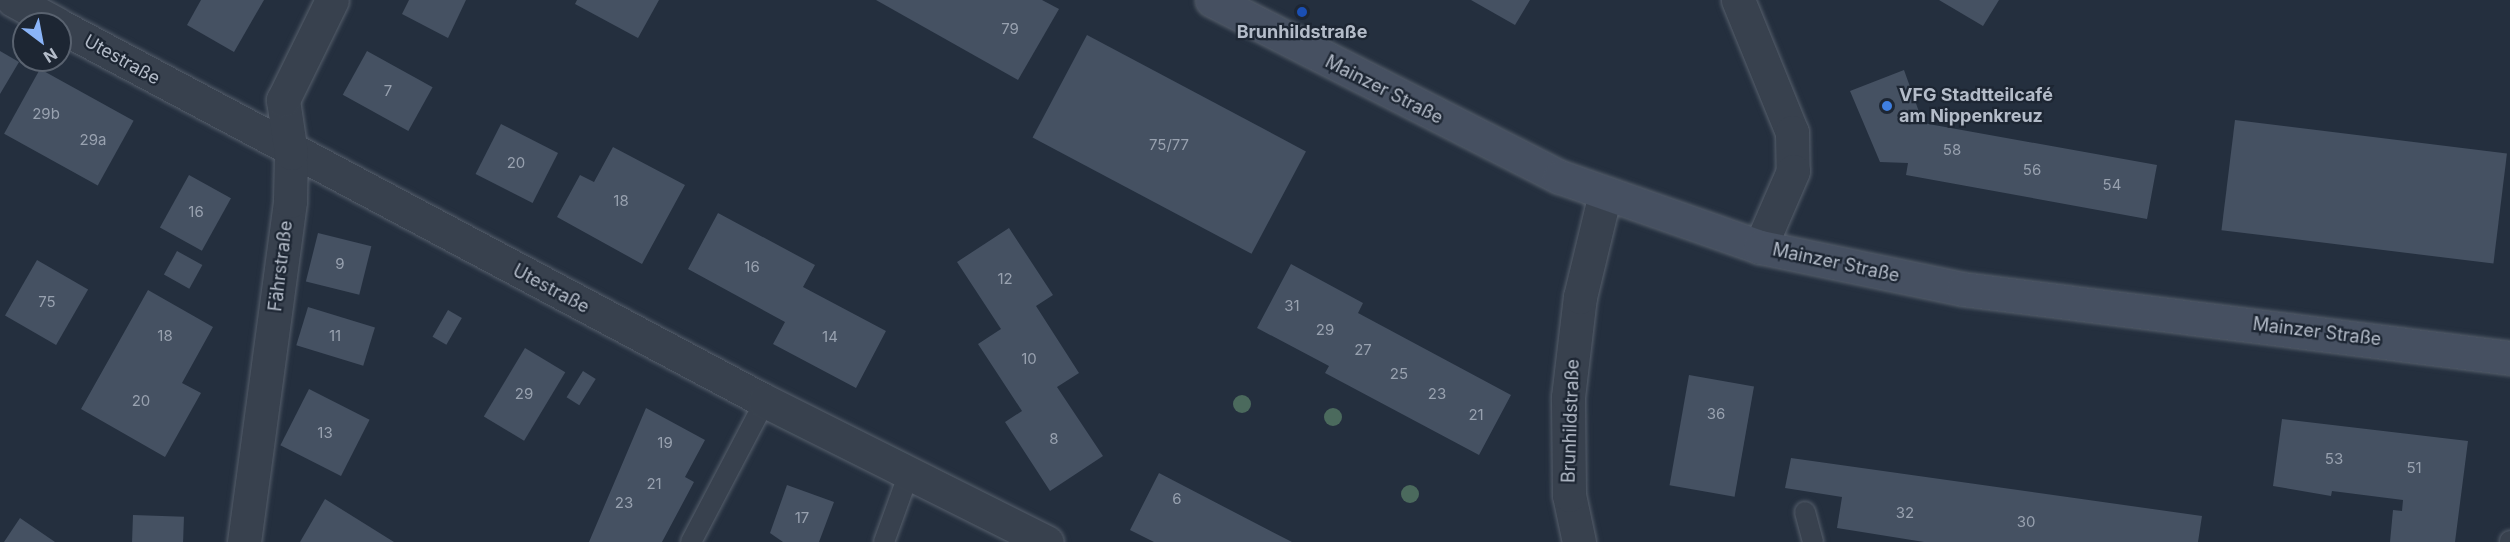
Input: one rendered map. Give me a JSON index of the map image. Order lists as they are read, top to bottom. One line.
{"streets":{"street":["Utestraße","Mainzer Straße","Fährstraße","Brunhildstraße"]},"crossings":[["Utestraße","Fährstraße"],["Mainzer Straße","Brunhildstraße"]],"places":["Brunhildstraße","VFG Stadtteilcafé am Nippenkreuz"],"house_numbers":["79","7","29b","29a","75/77","58","20","56","54","18","16","9","16","12","75","31","29","18","11","14","27","10","25","29","23","20","36","21","13","8","19","53","51","21","6","23","32","17","30"],"north":"bottom right"}
